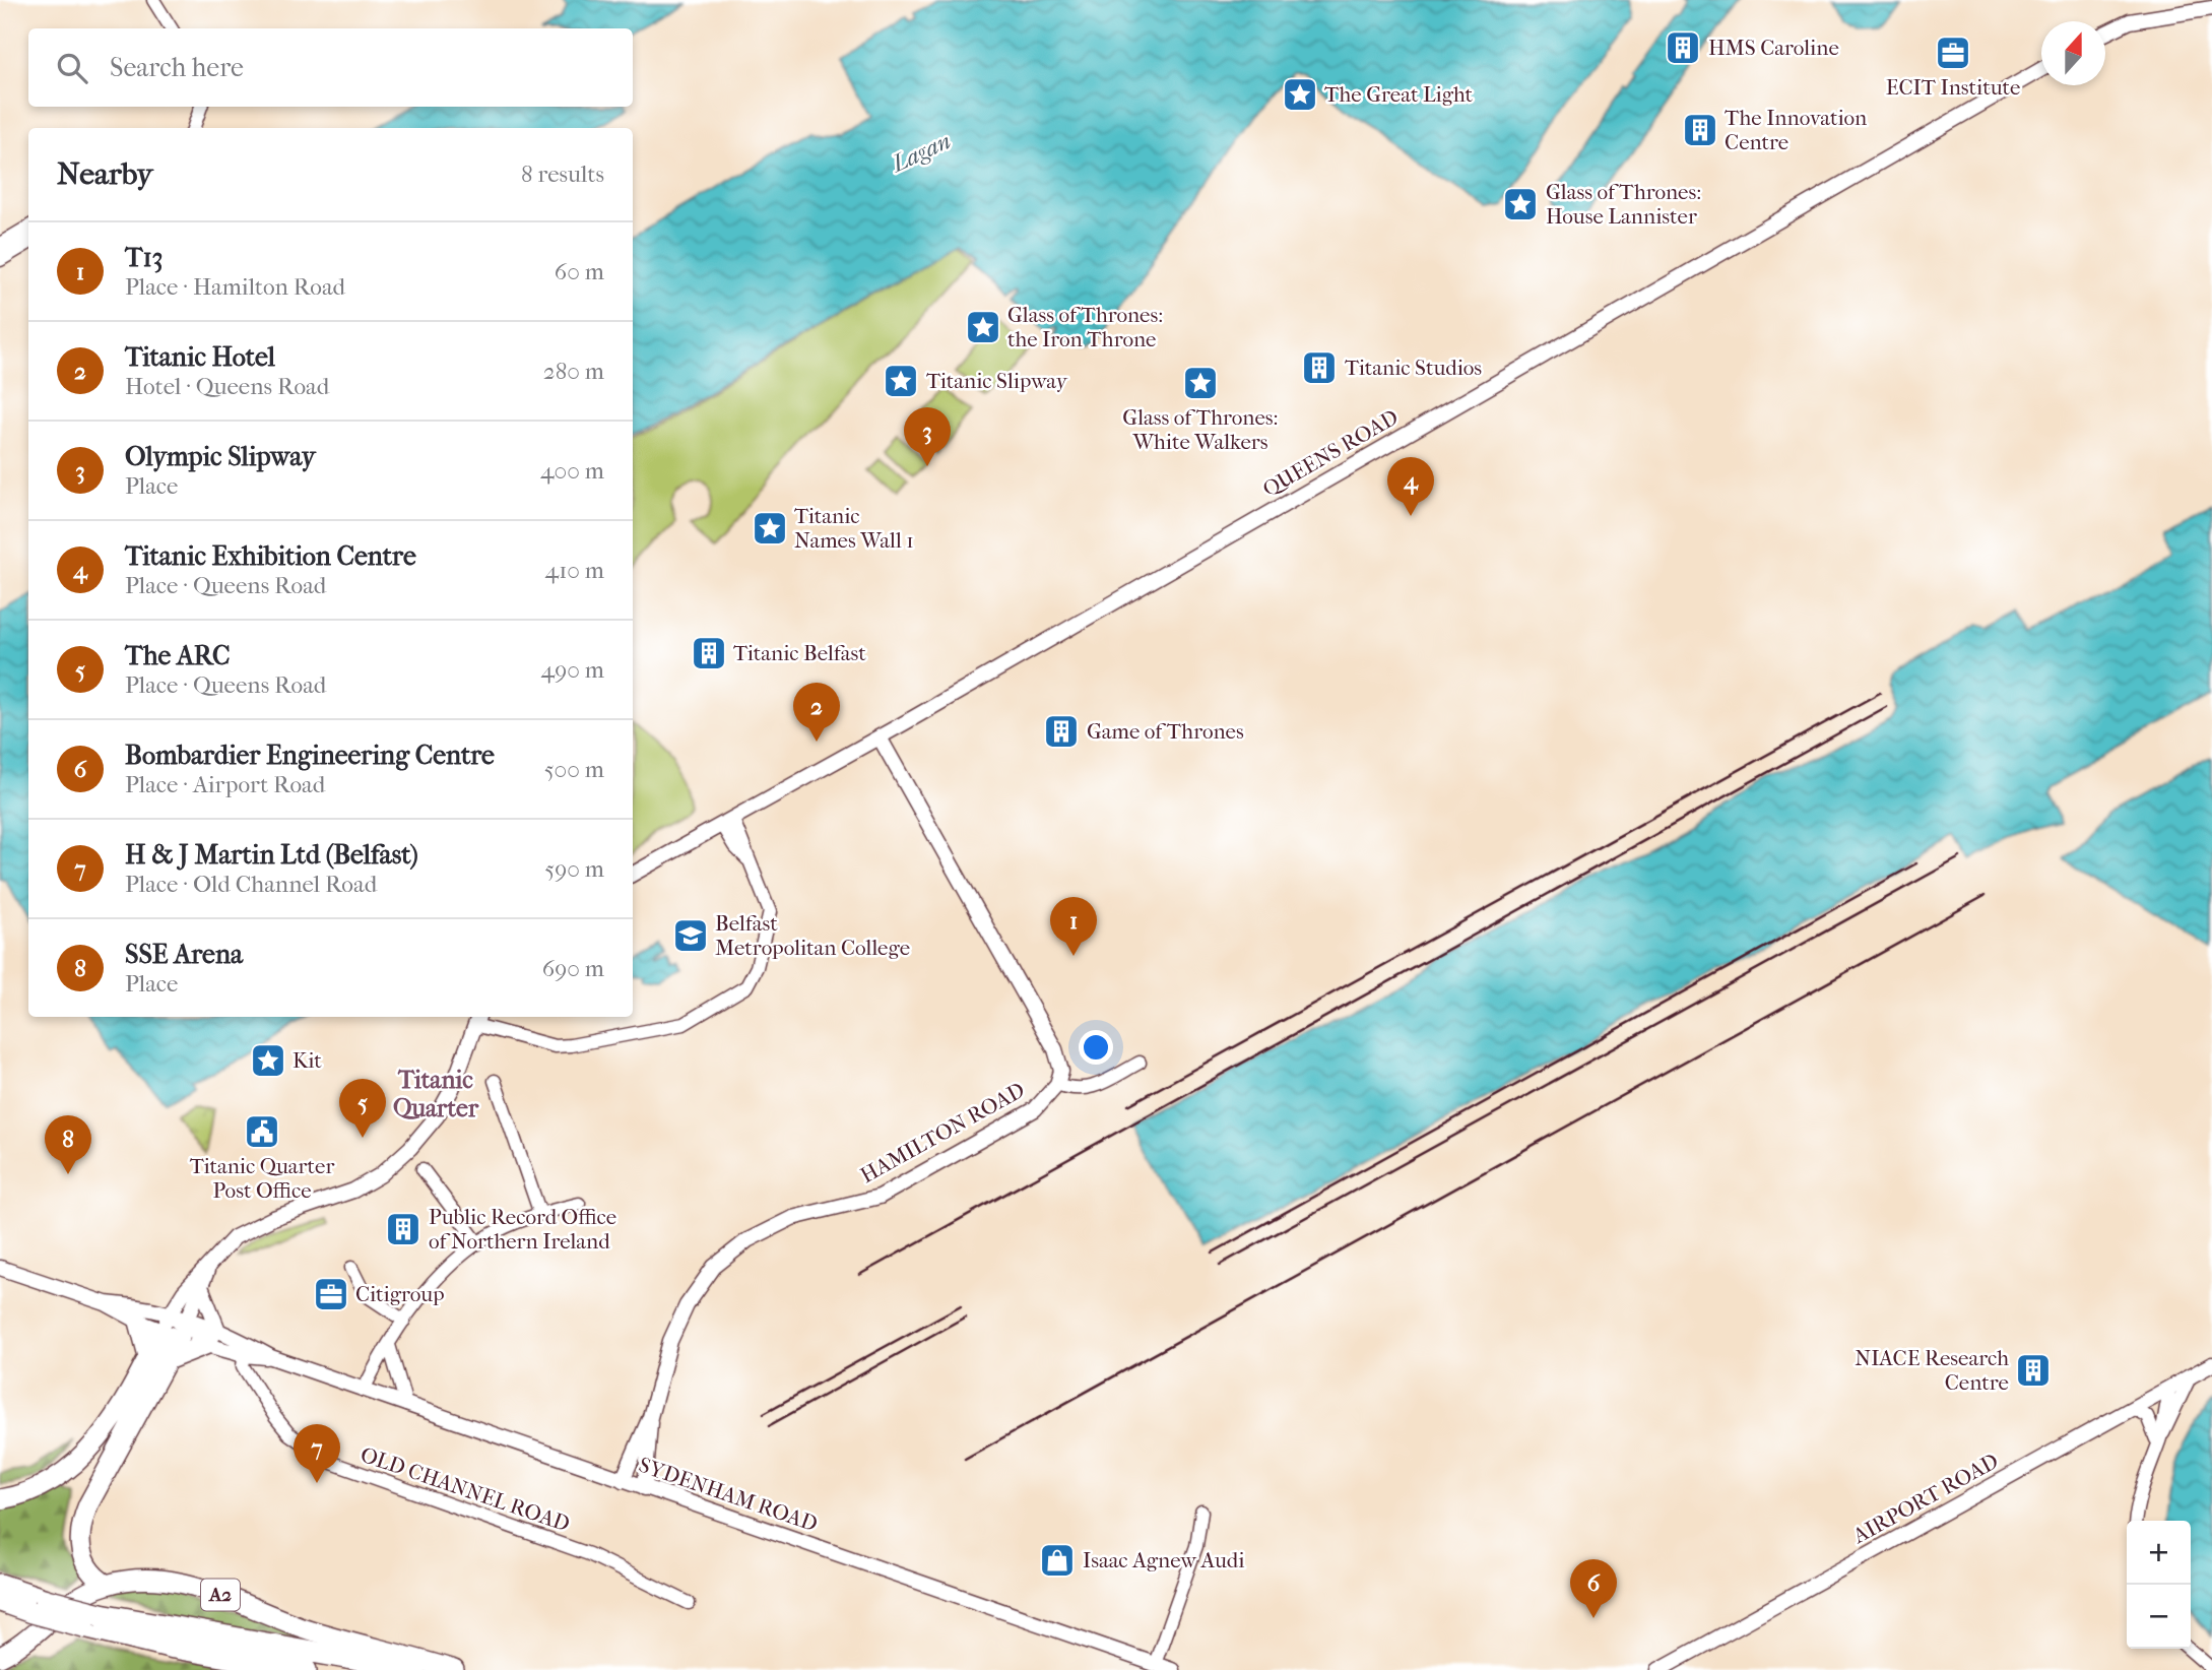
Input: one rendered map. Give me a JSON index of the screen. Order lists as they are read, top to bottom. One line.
{"streets":{"highway":["A2"],"street":["QUEENS ROAD","HAMILTON ROAD","OLD CHANNEL ROAD","SYDENHAM ROAD","AIRPORT ROAD"]},"crossings":[["QUEENS ROAD","HAMILTON ROAD"],["HAMILTON ROAD","SYDENHAM ROAD"],["OLD CHANNEL ROAD","SYDENHAM ROAD"]],"districts":["Titanic Quarter"],"water":["Lagan"],"places":{"building":["HMS Caroline","The Innovation Centre","Titanic Studios","Titanic Belfast","Game of Thrones","Public Record Office of Northern Ireland","NIACE Research Centre"],"office":["ECIT Institute","Citigroup"],"place":["The Great Light","Glass of Thrones: House Lannister","Glass of Thrones: the Iron Throne","Titanic Slipway","Glass of Thrones: White Walkers","Titanic Names Wall 1","Kit"],"school or university":["Belfast Metropolitan College"],"public building":["Titanic Quarter Post Office"],"shop":["Isaac Agnew Audi"]},"north":"top","page":{"search":"Search here","heading":["Nearby","8 results"],"list":[{"mark":"1","name":"T13","note":"Place · Hamilton Road","value":"60 m"},{"mark":"2","name":"Titanic Hotel","note":"Hotel · Queens Road","value":"280 m"},{"mark":"3","name":"Olympic Slipway","note":"Place","value":"400 m"},{"mark":"4","name":"Titanic Exhibition Centre","note":"Place · Queens Road","value":"410 m"},{"mark":"5","name":"The ARC","note":"Place · Queens Road","value":"490 m"},{"mark":"6","name":"Bombardier Engineering Centre","note":"Place · Airport Road","value":"500 m"},{"mark":"7","name":"H & J Martin Ltd (Belfast)","note":"Place · Old Channel Road","value":"590 m"},{"mark":"8","name":"SSE Arena","note":"Place","value":"690 m"}],"pins":["3","4","2","1","5","8","7","6"],"map_buttons":["+","−"]}}
